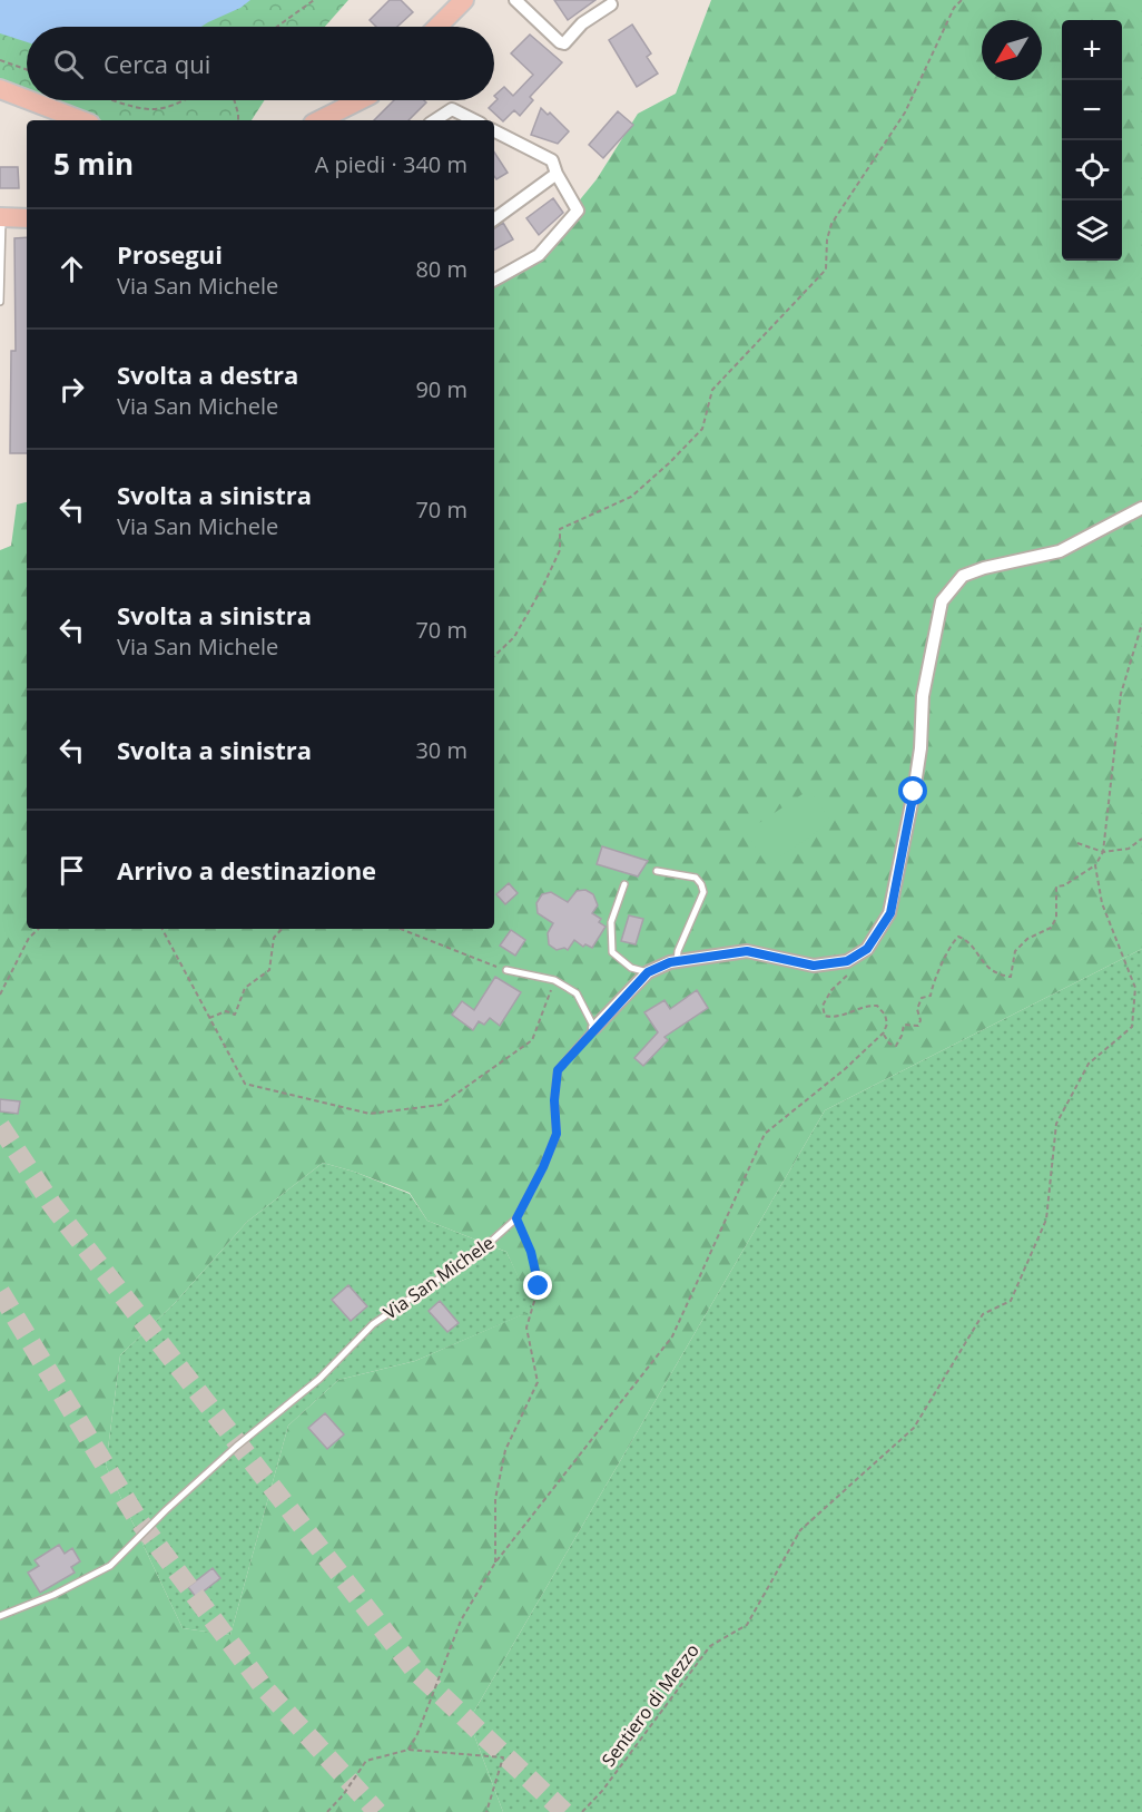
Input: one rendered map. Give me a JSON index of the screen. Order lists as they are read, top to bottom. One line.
{"streets":{"street":["Via San Michele"],"path":["Sentiero di Mezzo"]},"north":"bottom left","page":{"map_buttons":["+","−"],"search":"Cerca qui","heading":["5 min","A piedi · 340 m"],"list":[["Prosegui","Via San Michele","80 m"],["Svolta a destra","Via San Michele","90 m"],["Svolta a sinistra","Via San Michele","70 m"],["Svolta a sinistra","Via San Michele","70 m"],["Svolta a sinistra","30 m"],"Arrivo a destinazione"]}}
